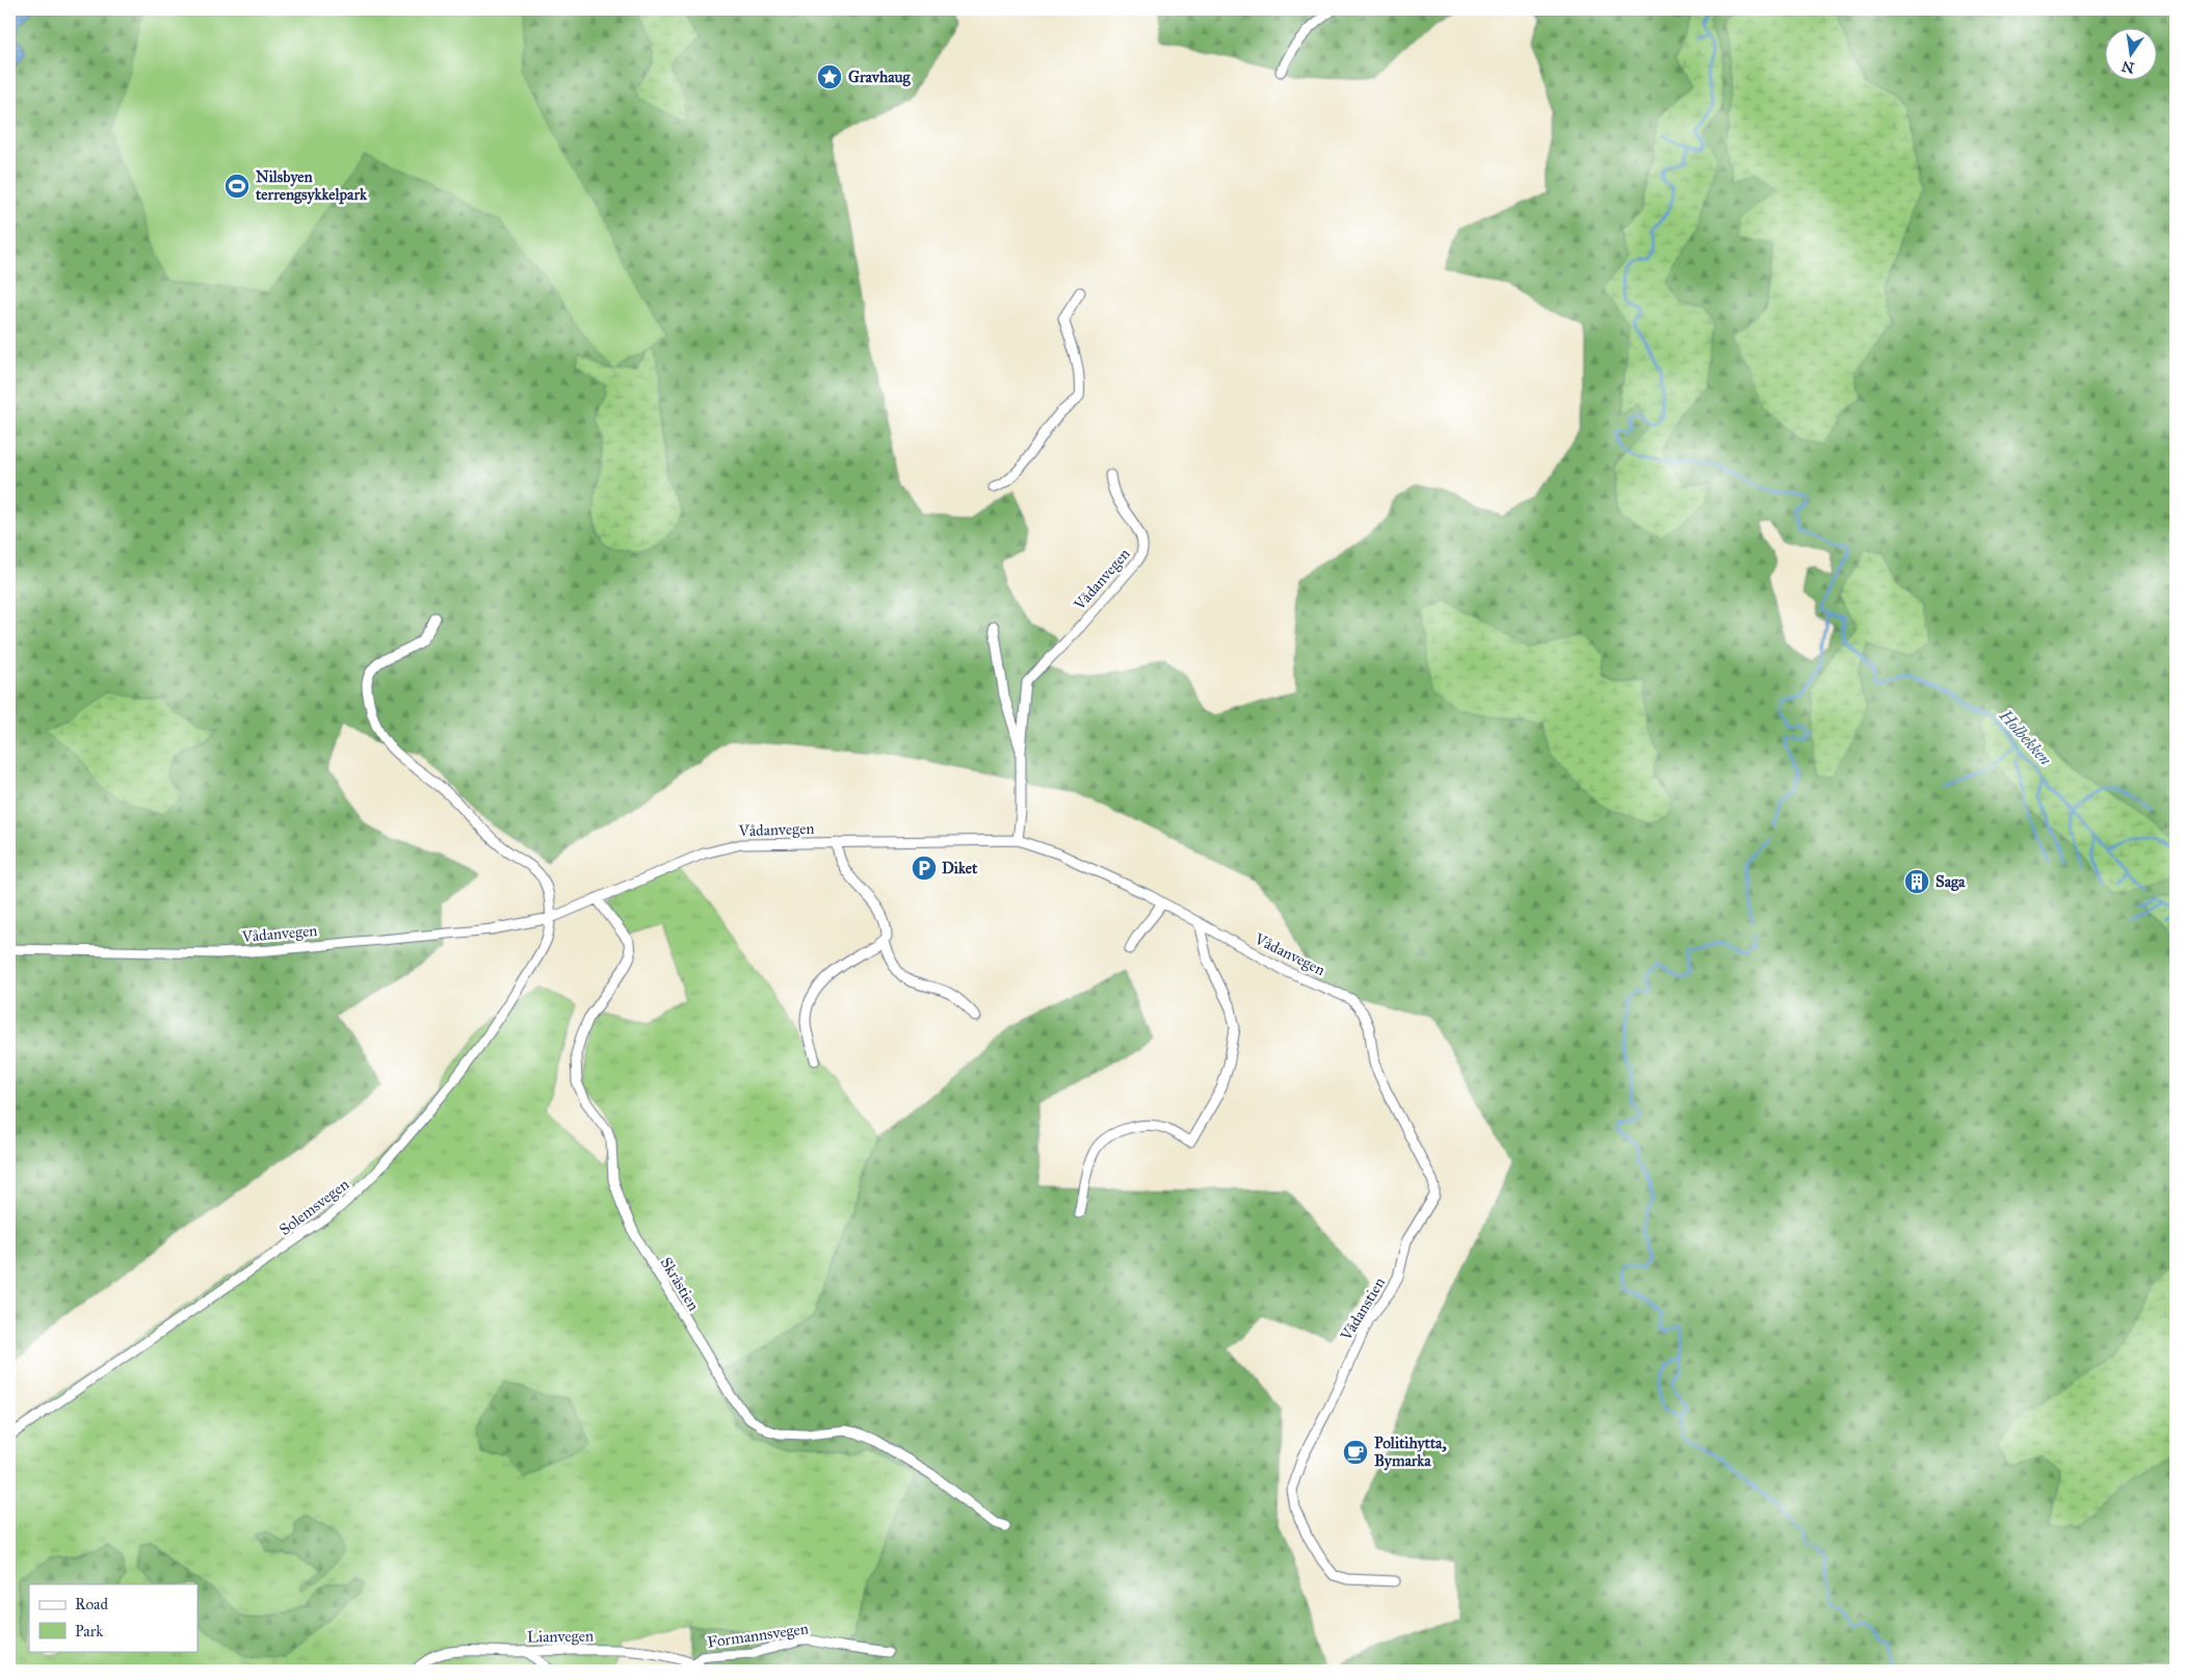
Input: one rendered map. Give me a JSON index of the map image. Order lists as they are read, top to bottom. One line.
{"streets":{"street":["Vådanvegen","Solemsvegen","Skråstien","Vådanstien","Formannsvegen","Lianvegen"]},"crossings":[["Vådanvegen","Solemsvegen"],["Vådanvegen","Skråstien"],["Vådanvegen","Vådanstien"],["Formannsvegen","Lianvegen"]],"water":["Holbekken"],"places":{"place":["Gravhaug"],"sports":["Nilsbyen terrengsykkelpark"],"parking":["Diket"],"building":["Saga"],"cafe":["Politihytta, Bymarka"]},"legend":["Road","Park"],"north":"bottom"}
